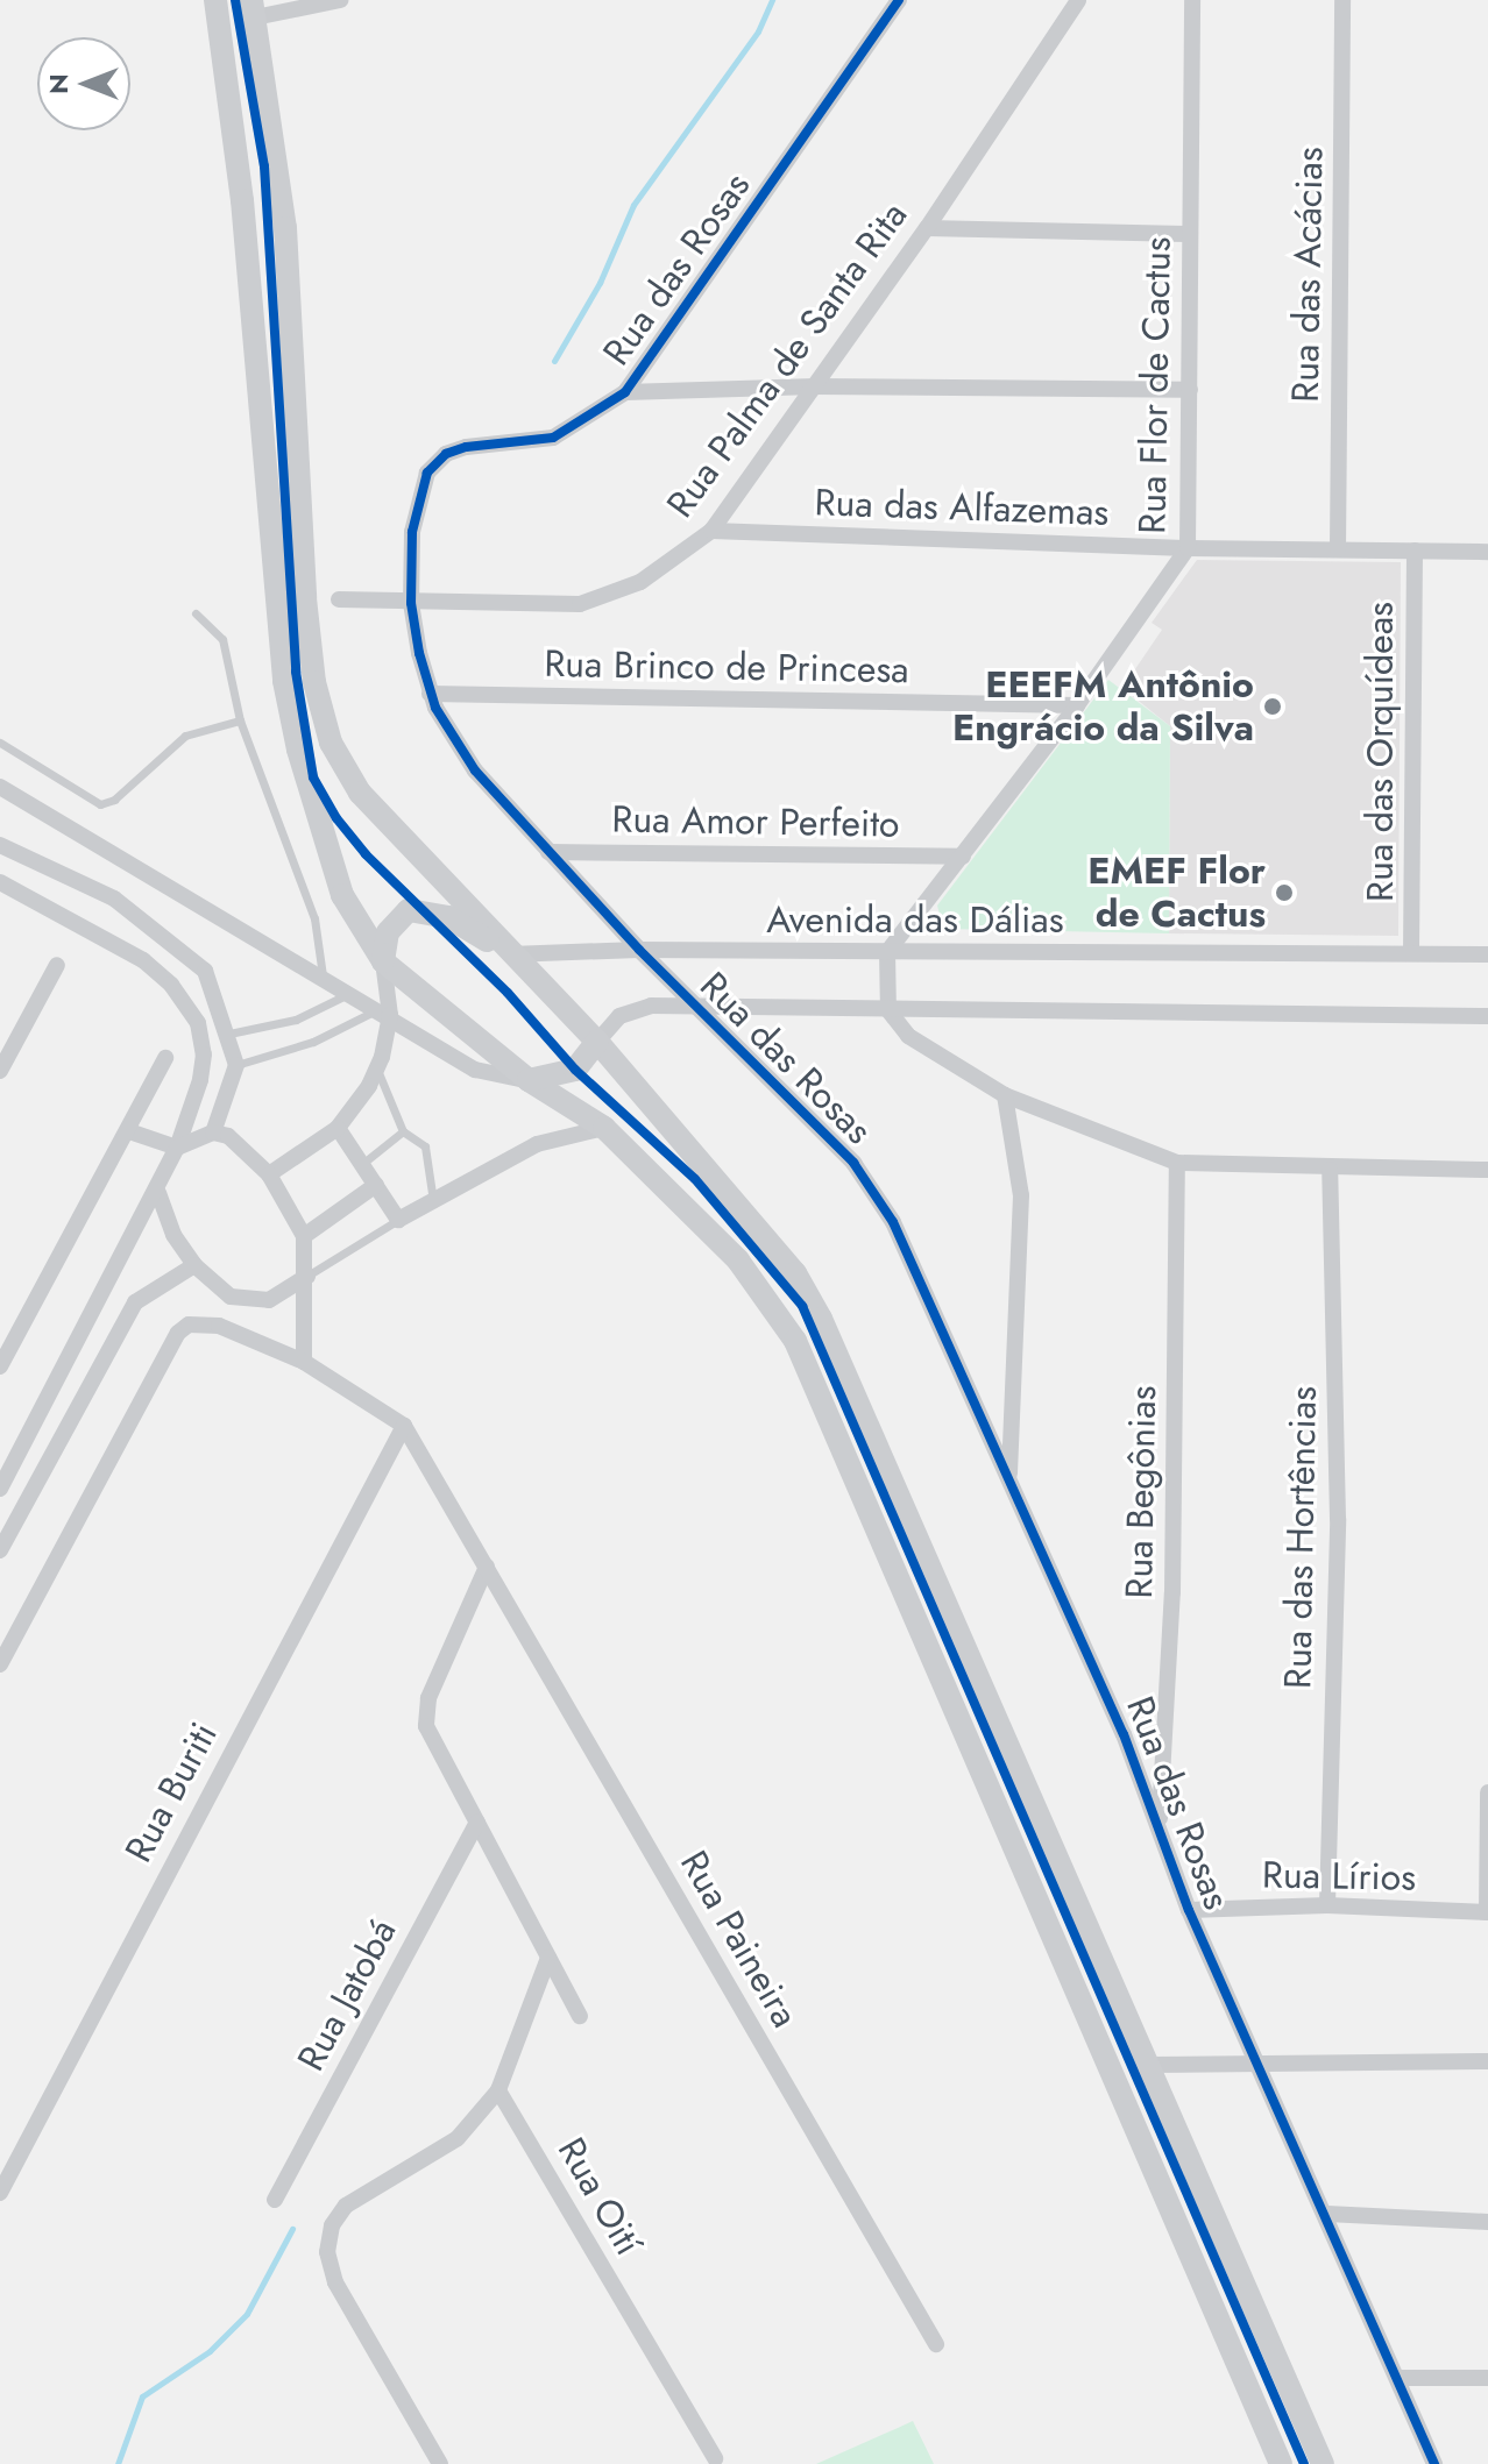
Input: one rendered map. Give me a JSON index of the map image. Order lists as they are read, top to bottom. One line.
{"streets":{"street":["Rua das Rosas","Rua das Acácias","Rua Palma de Santa Rita","Rua Flor de Cactus","Rua das Alfazemas","Rua Brinco de Princesa","Rua das Orquídeas","Rua Amor Perfeito","Avenida das Dálias","Rua Begônias","Rua das Hortências","Rua Buriti","Rua Lírios","Rua Paineira","Rua Jatobá","Rua Oití"]},"crossings":[["Rua das Rosas","Rua Palma de Santa Rita"],["Rua das Rosas","Rua Brinco de Princesa"],["Rua das Rosas","Rua Amor Perfeito"],["Rua das Rosas","Avenida das Dálias"],["Rua das Rosas","Rua Begônias"],["Rua das Rosas","Rua Lírios"],["Rua das Acácias","Rua das Alfazemas"],["Rua Palma de Santa Rita","Rua das Alfazemas"],["Rua Flor de Cactus","Rua das Alfazemas"],["Rua Flor de Cactus","Rua Brinco de Princesa"],["Rua Flor de Cactus","Rua Amor Perfeito"],["Rua Flor de Cactus","Avenida das Dálias"],["Rua das Alfazemas","Rua das Orquídeas"],["Rua das Orquídeas","Avenida das Dálias"],["Rua das Hortências","Rua Lírios"],["Rua Buriti","Rua Paineira"]],"places":["EEEFM Antônio Engrácio da Silva","EMEF Flor de Cactus"],"north":"left"}
